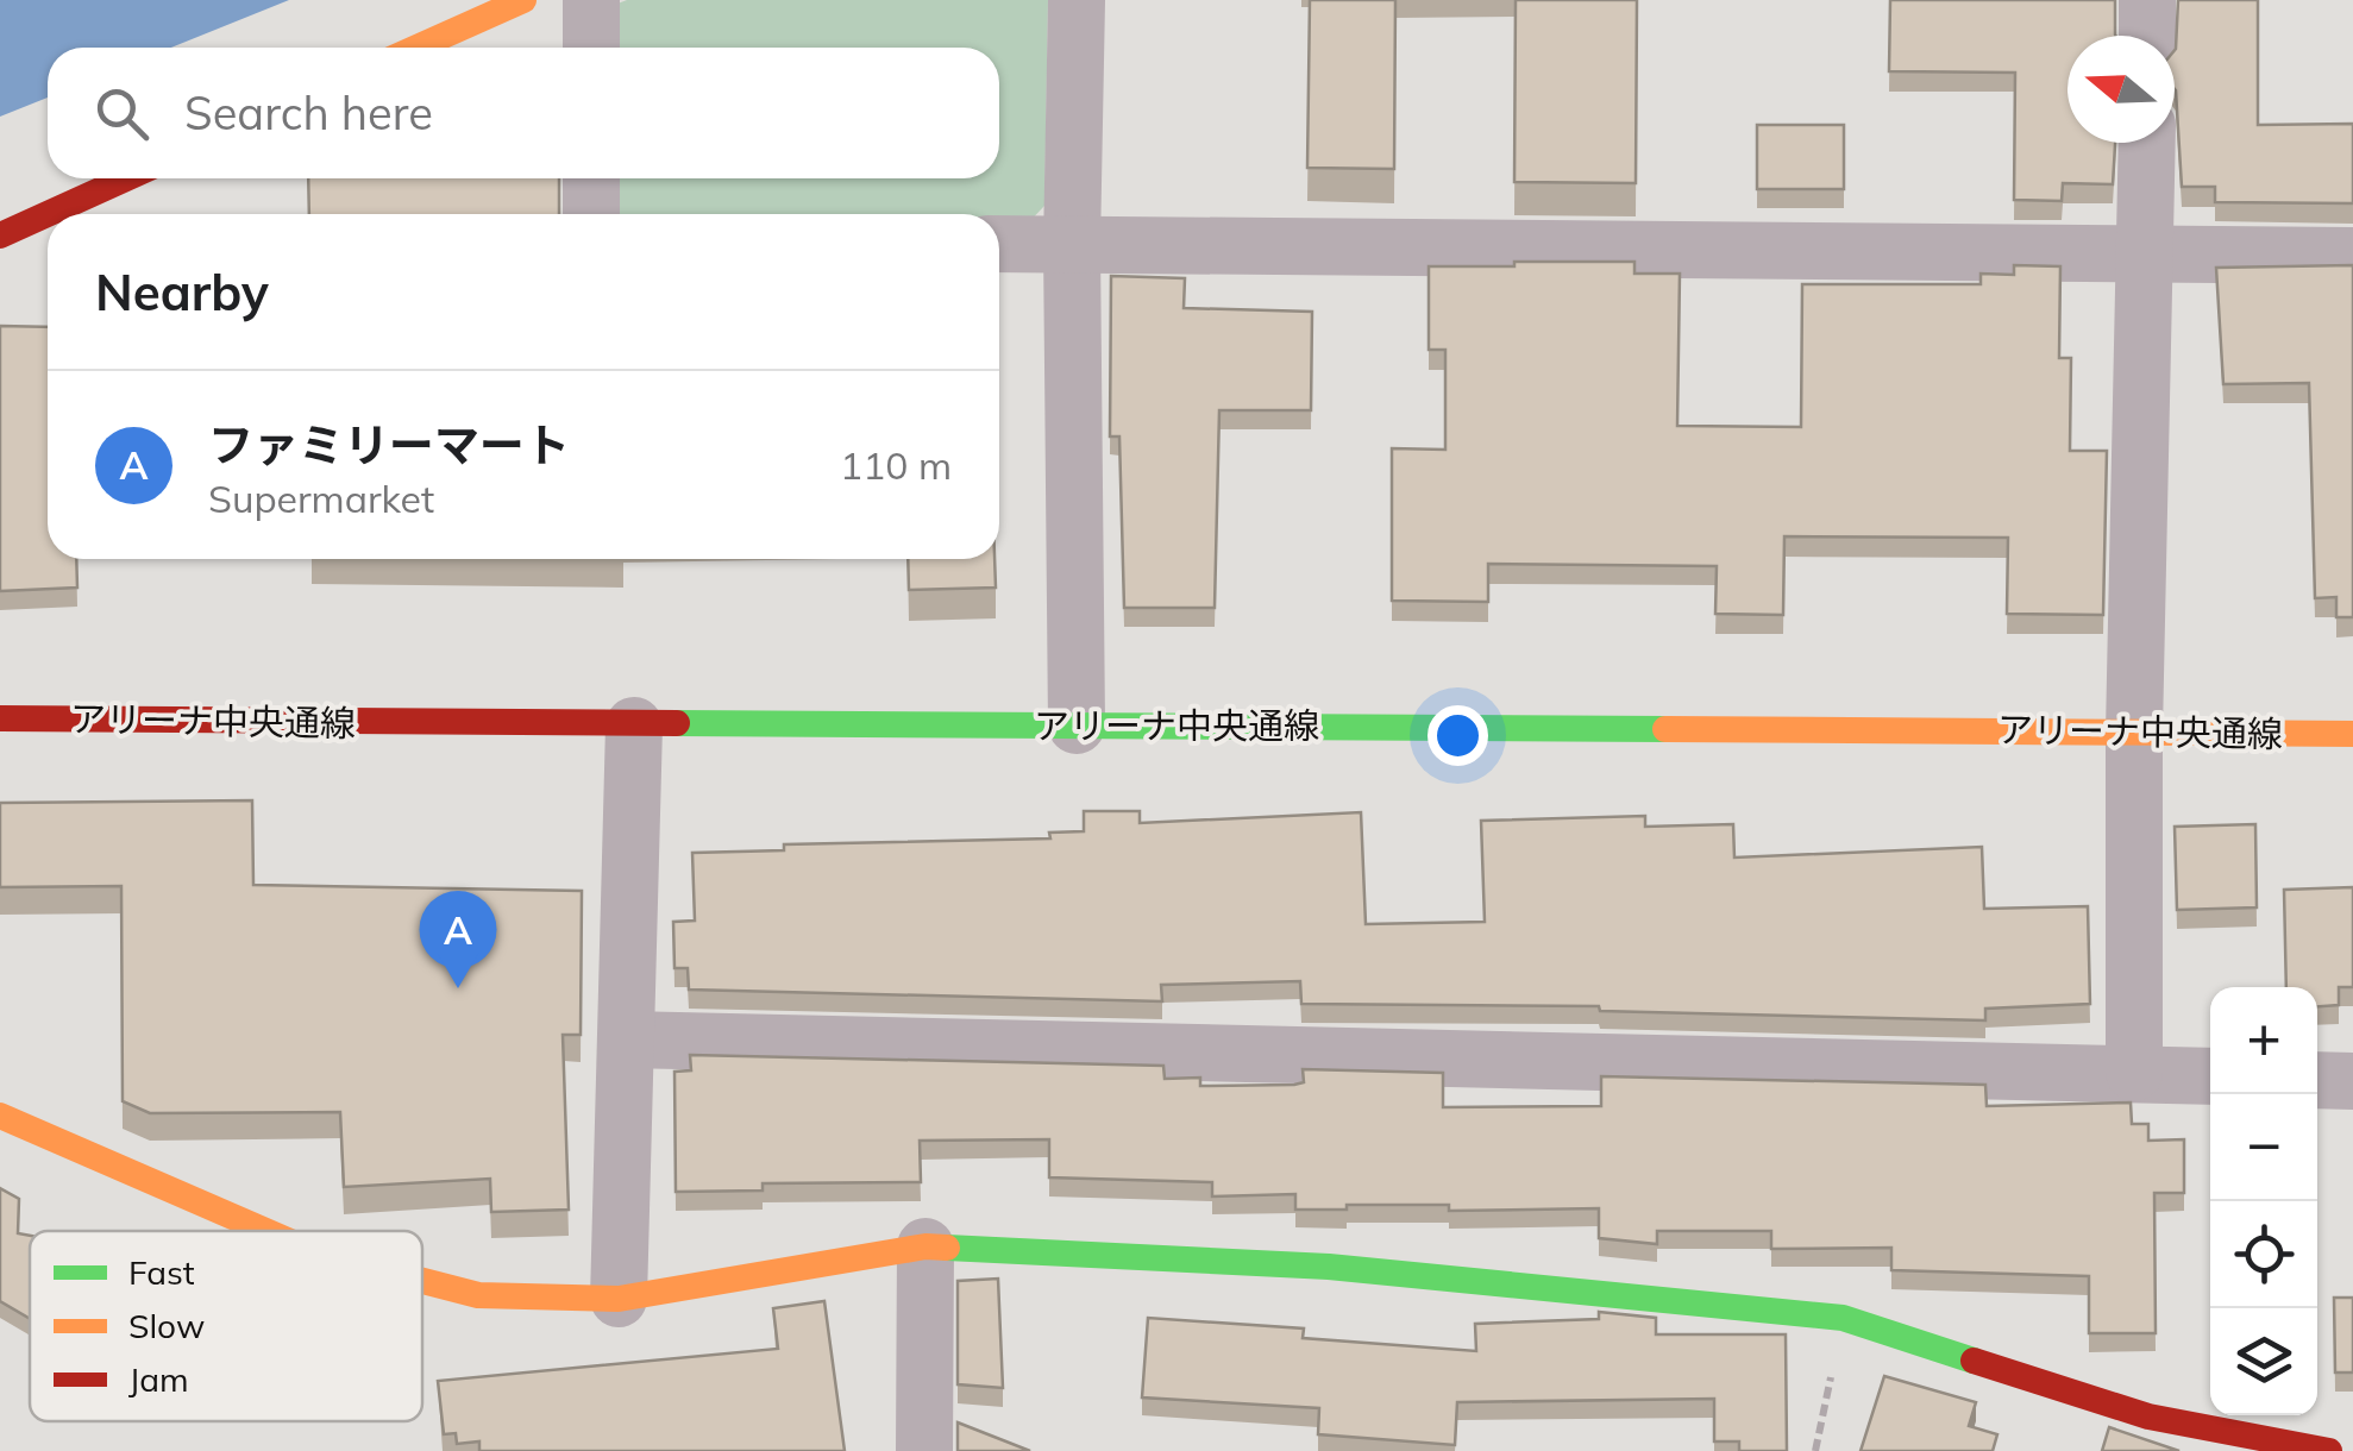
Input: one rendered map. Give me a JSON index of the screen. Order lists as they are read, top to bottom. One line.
{"streets":{"street":["アリーナ中央通線"]},"legend":["Fast","Slow","Jam"],"north":"left","page":{"search":"Search here","heading":"Nearby","list":[{"mark":"A","name":"ファミリーマート","note":"Supermarket","value":"110 m"}],"pins":"A","map_buttons":["+","−"]}}
